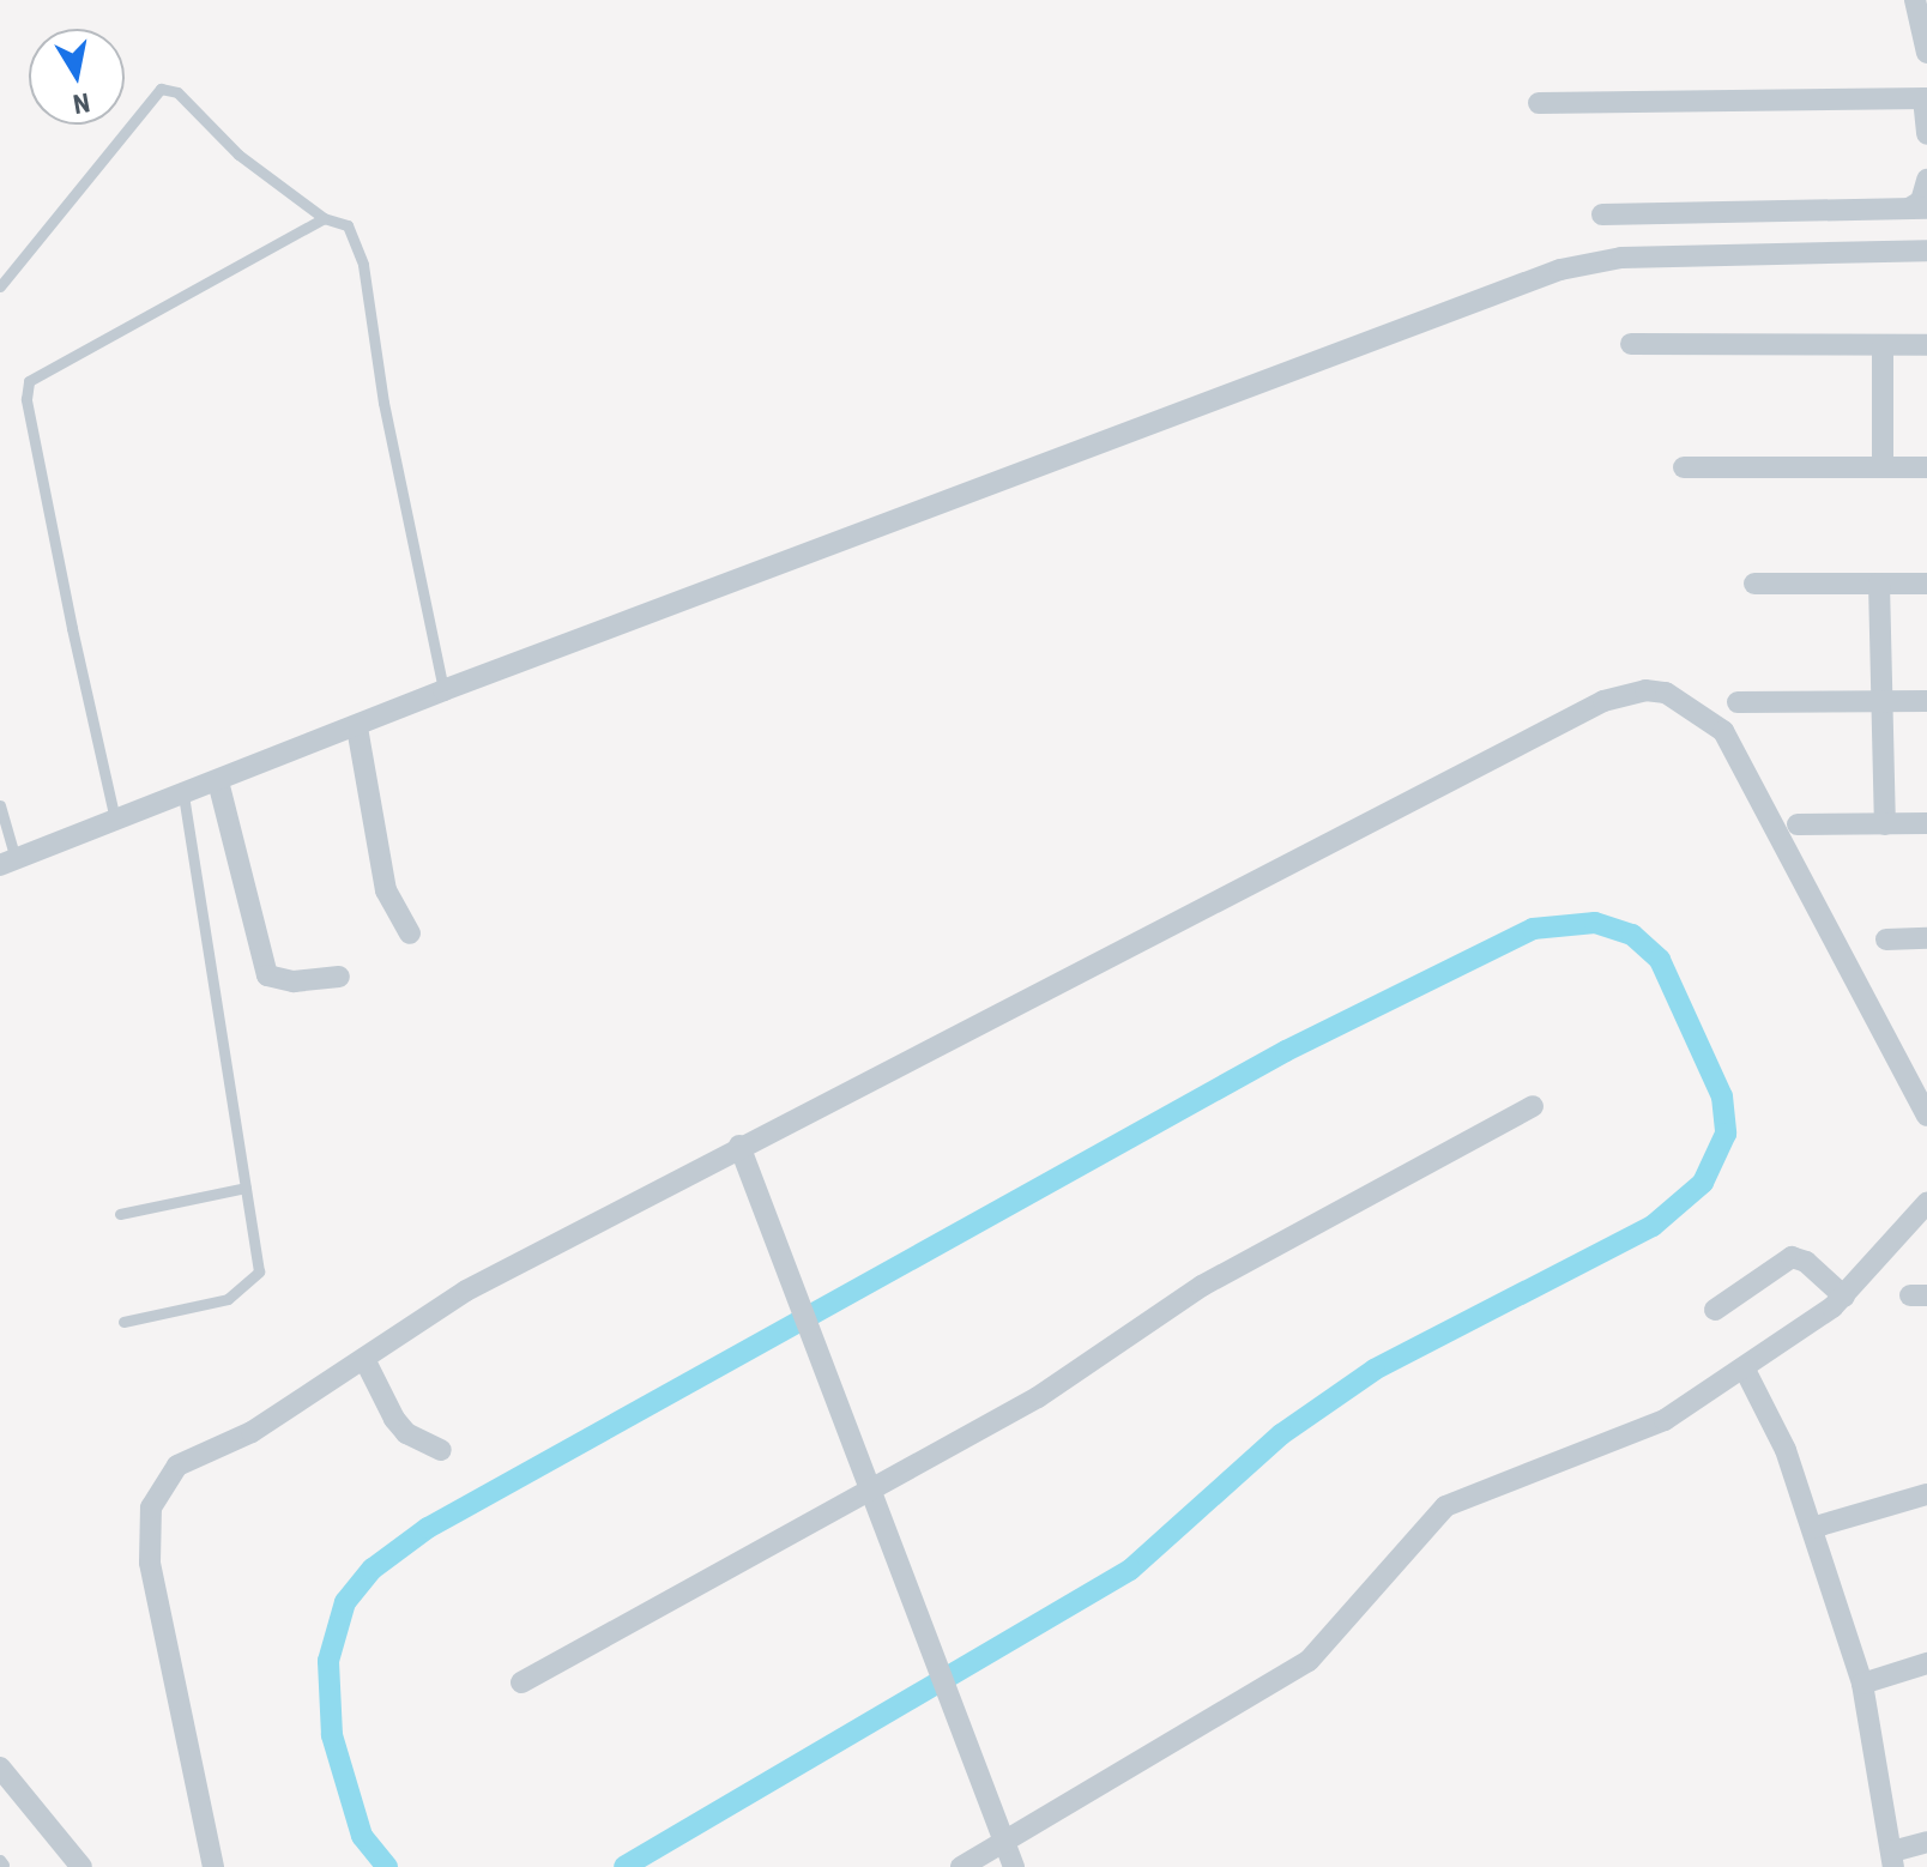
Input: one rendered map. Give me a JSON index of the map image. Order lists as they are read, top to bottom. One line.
{"north":"bottom"}
